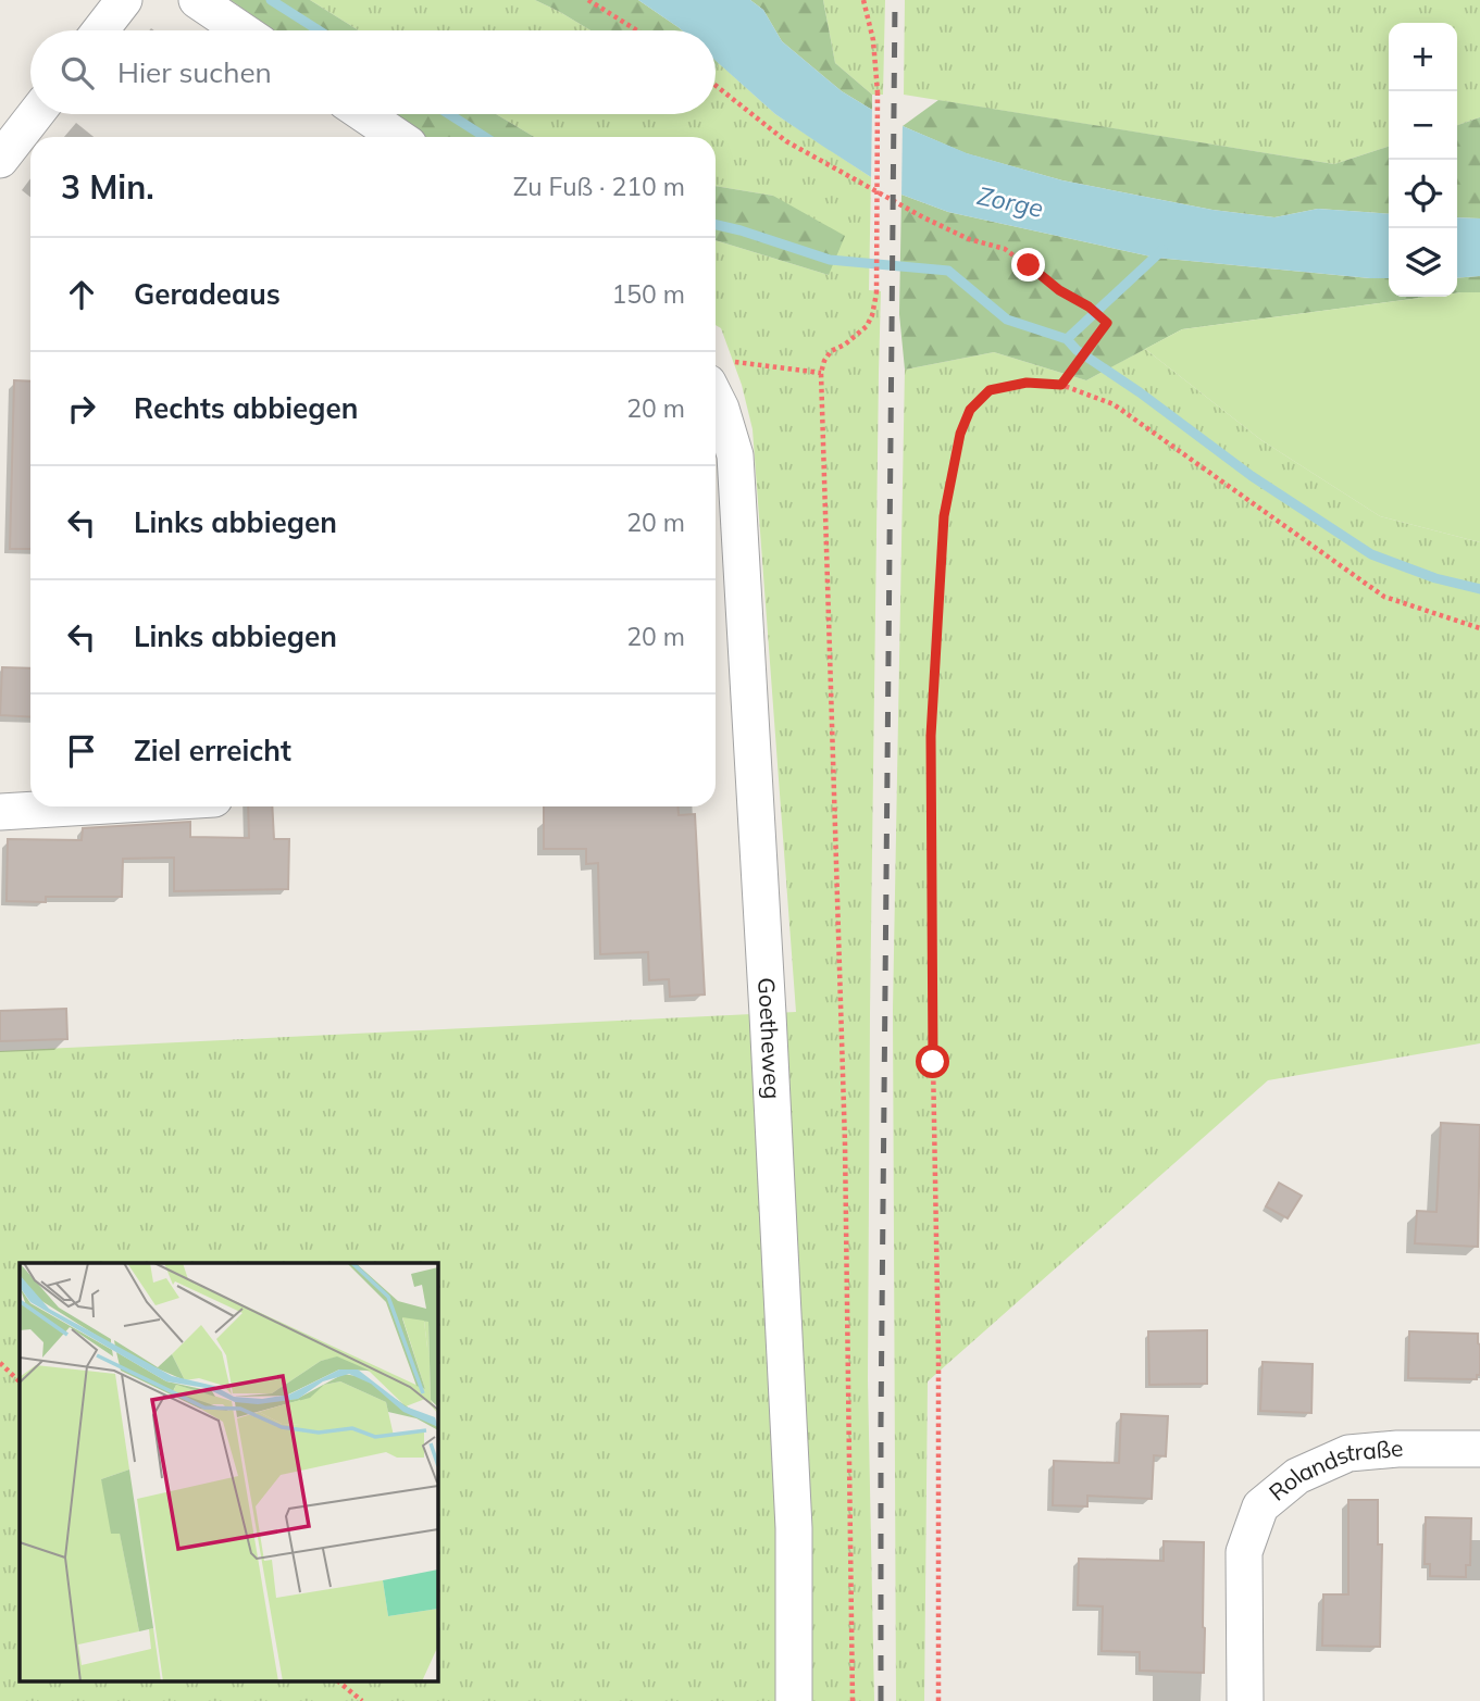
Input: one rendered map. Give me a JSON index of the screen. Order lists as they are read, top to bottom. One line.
{"streets":{"street":["Goetheweg","Rolandstraße"]},"water":["Zorge"],"page":{"map_buttons":["+","−"],"search":"Hier suchen","heading":["3 Min.","Zu Fuß · 210 m"],"list":[["Geradeaus","150 m"],["Rechts abbiegen","20 m"],["Links abbiegen","20 m"],["Links abbiegen","20 m"],"Ziel erreicht"]}}
